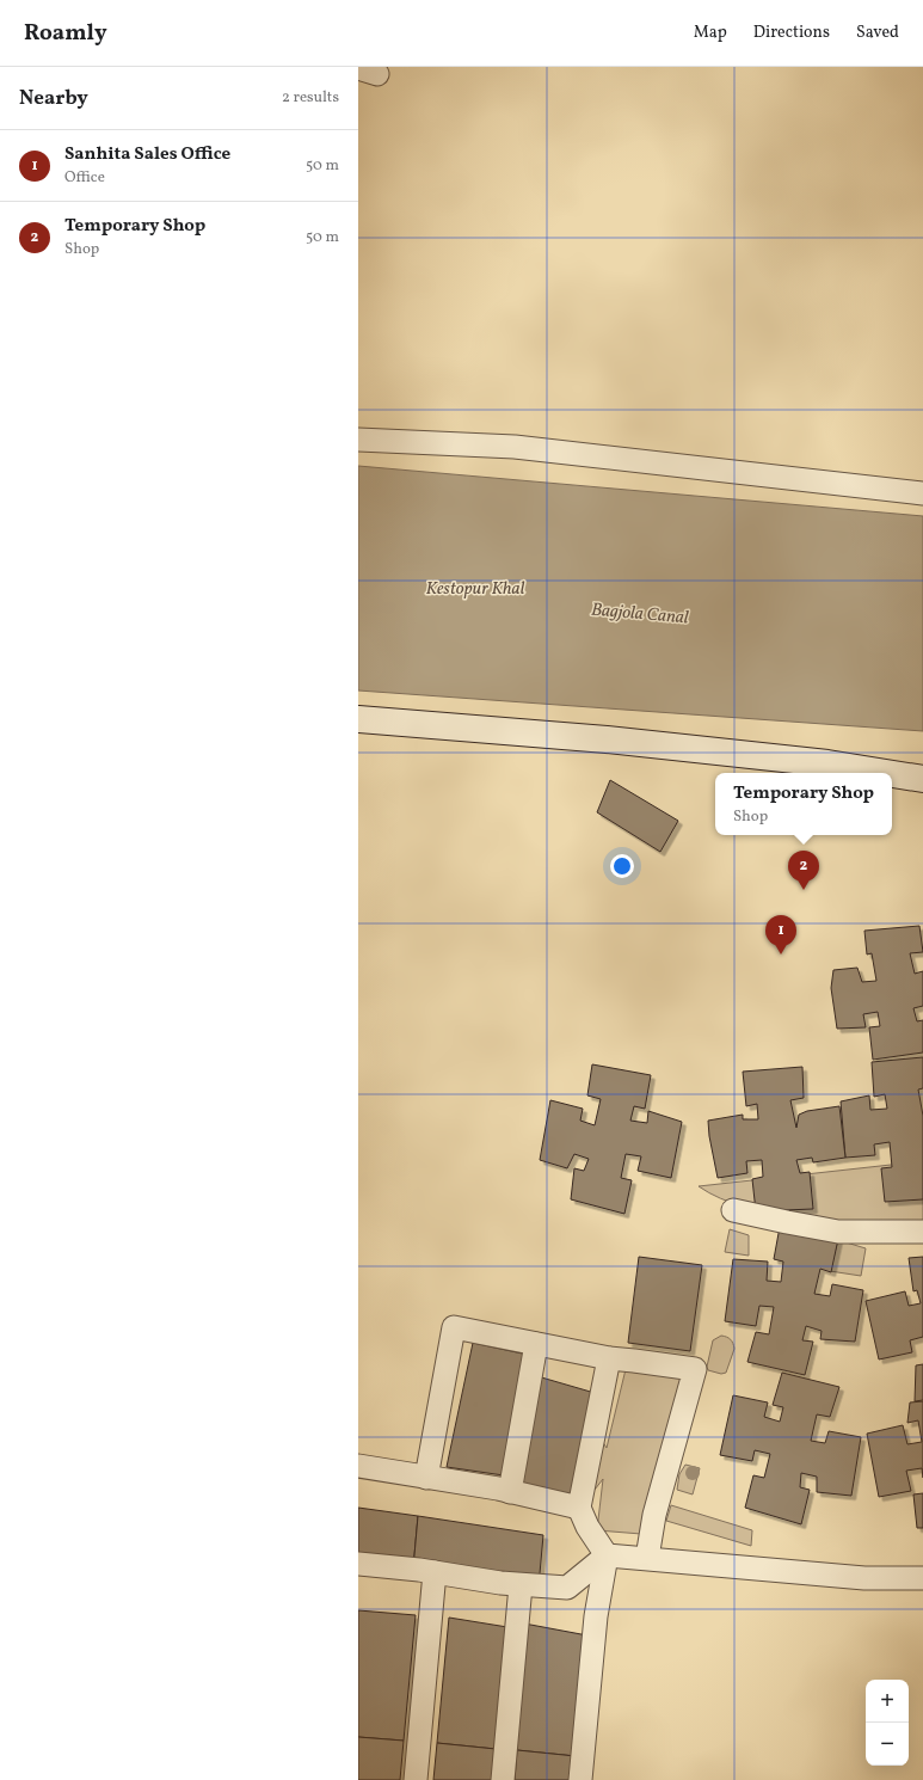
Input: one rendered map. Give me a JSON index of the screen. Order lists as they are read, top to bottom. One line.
{"water":["Kestopur Khal","Bagjola Canal"],"page":{"header":"Roamly","nav":["Map","Directions","Saved"],"heading":["Nearby","2 results"],"list":[{"mark":"1","name":"Sanhita Sales Office","note":"Office","value":"50 m"},{"mark":"2","name":"Temporary Shop","note":"Shop","value":"50 m"}],"popup":["Temporary Shop","Shop"],"pins":["2","1"],"map_buttons":["+","−"]}}
